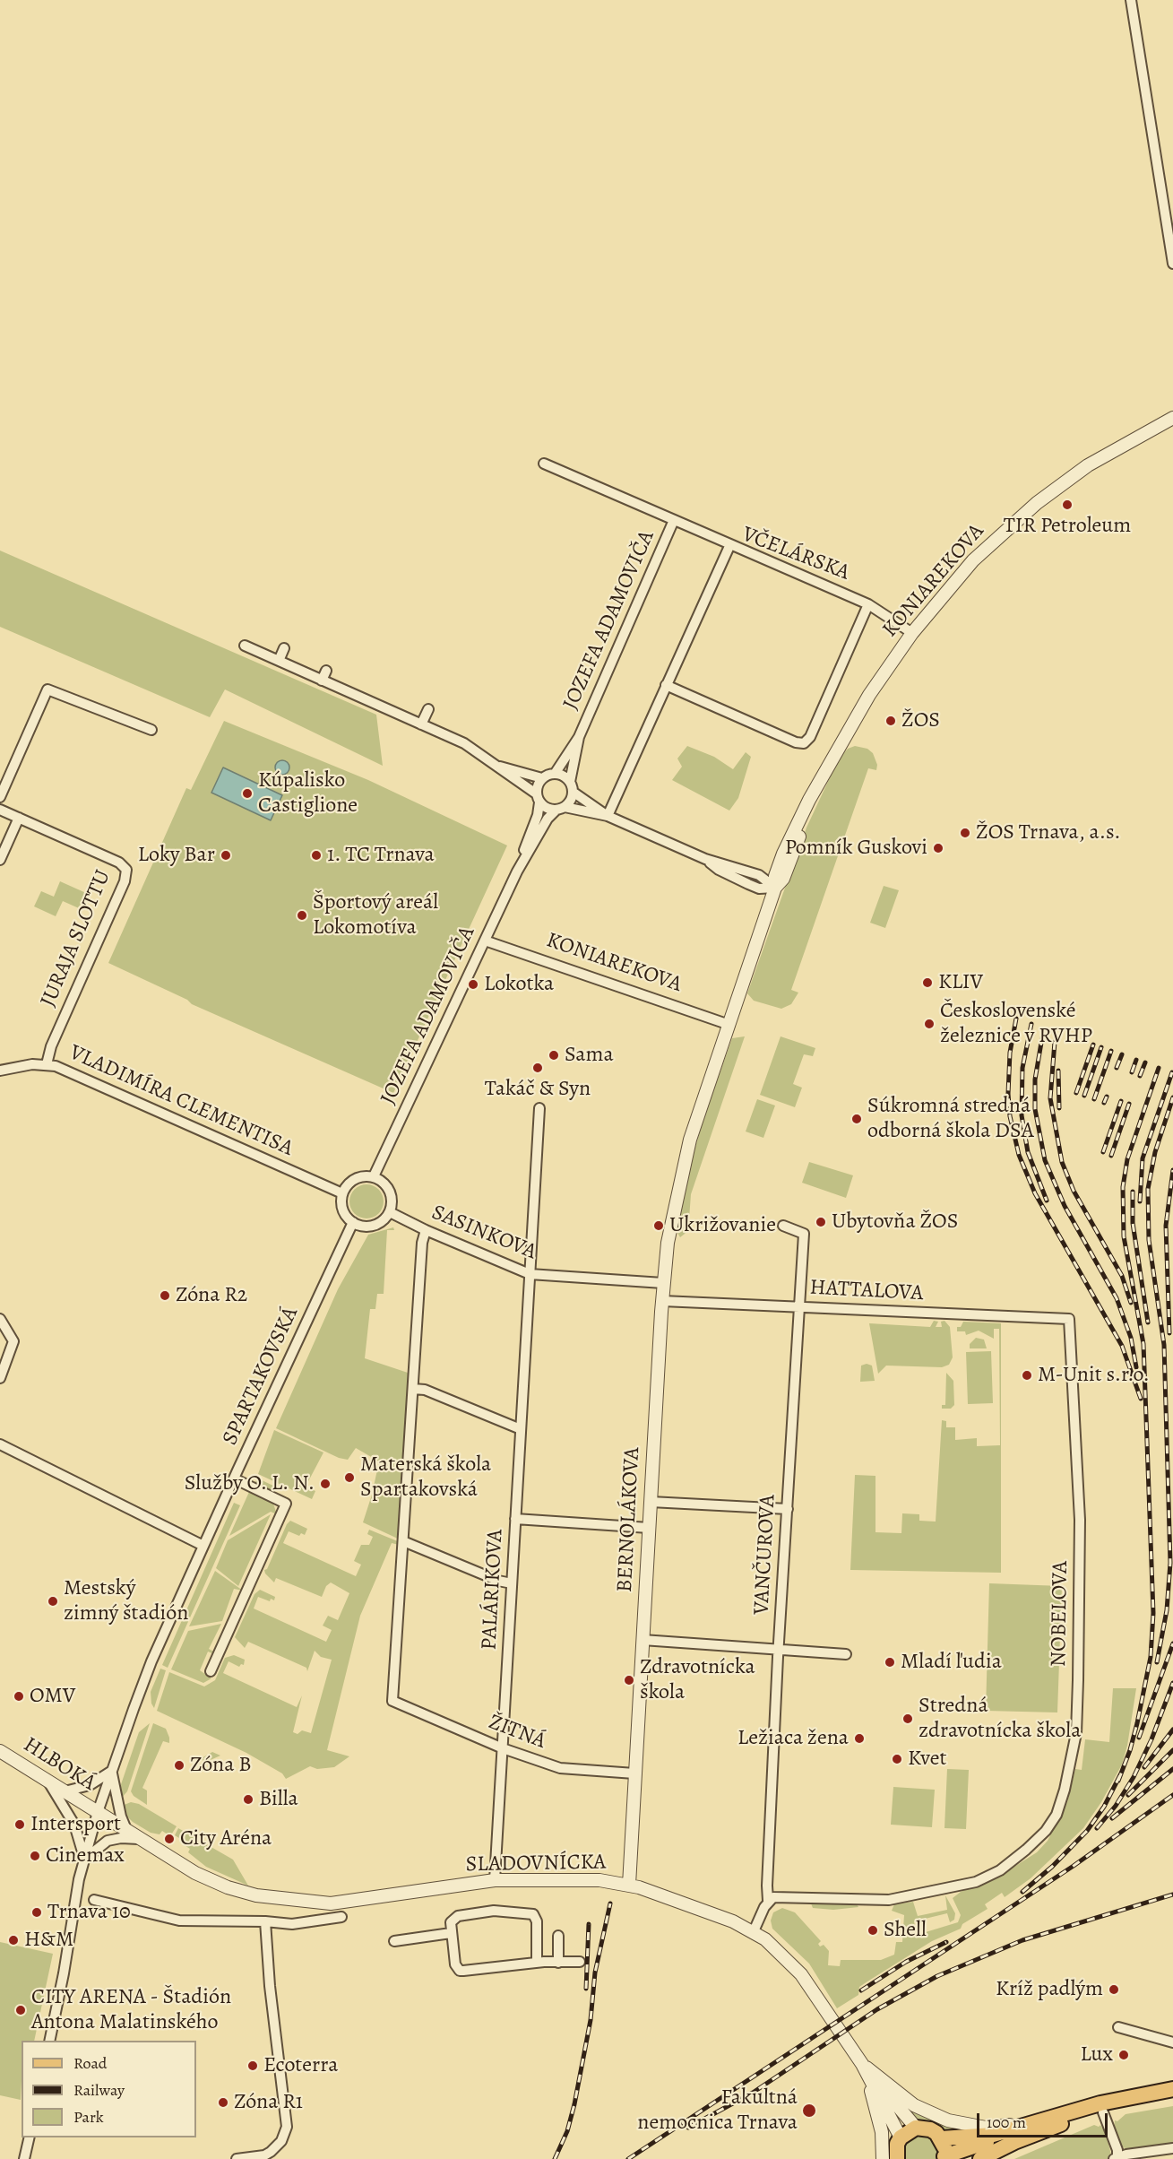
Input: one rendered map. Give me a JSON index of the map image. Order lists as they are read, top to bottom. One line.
{"streets":{"street":["VČELÁRSKA","KONIAREKOVA","JOZEFA ADAMOVIČA","JURAJA SLOTTU","VLADIMÍRA CLEMENTISA","SASINKOVA","HATTALOVA","SPARTAKOVSKÁ","BERNOLÁKOVA","VANČUROVA","PALÁRIKOVA","NOBELOVA","ŽITNÁ","HLBOKÁ","SLADOVNÍCKA"]},"crossings":[["VČELÁRSKA","KONIAREKOVA"],["KONIAREKOVA","JOZEFA ADAMOVIČA"],["KONIAREKOVA","BERNOLÁKOVA"],["JOZEFA ADAMOVIČA","VLADIMÍRA CLEMENTISA"],["JOZEFA ADAMOVIČA","SASINKOVA"],["JOZEFA ADAMOVIČA","SPARTAKOVSKÁ"],["JURAJA SLOTTU","VLADIMÍRA CLEMENTISA"],["VLADIMÍRA CLEMENTISA","SASINKOVA"],["VLADIMÍRA CLEMENTISA","SPARTAKOVSKÁ"],["SASINKOVA","SPARTAKOVSKÁ"],["SASINKOVA","BERNOLÁKOVA"],["SASINKOVA","PALÁRIKOVA"],["HATTALOVA","BERNOLÁKOVA"],["HATTALOVA","VANČUROVA"],["HATTALOVA","NOBELOVA"],["SPARTAKOVSKÁ","HLBOKÁ"],["SPARTAKOVSKÁ","SLADOVNÍCKA"],["BERNOLÁKOVA","ŽITNÁ"],["BERNOLÁKOVA","SLADOVNÍCKA"],["VANČUROVA","NOBELOVA"],["PALÁRIKOVA","ŽITNÁ"],["PALÁRIKOVA","SLADOVNÍCKA"],["HLBOKÁ","SLADOVNÍCKA"]],"places":["TIR Petroleum","ŽOS","Kúpalisko Castiglione","ŽOS Trnava, a.s.","Pomník Guskovi","Loky Bar","1. TC Trnava","Športový areál Lokomotíva","KLIV","Lokotka","Československé železnice v RVHP","Sama","Takáč & Syn","Súkromná stredná odborná škola DSA","Ubytovňa ŽOS","Ukrižovanie","Zóna R2","M-Unit s.r.o.","Materská škola Spartakovská","Služby O. L. N.","Mestský zimný štadión","Mladí ľudia","Zdravotnícka škola","OMV","Stredná zdravotnícka škola","Ležiaca žena","Kvet","Zóna B","Billa","Intersport","City Aréna","Cinemax","Trnava 10","Shell","H&M","Kríž padlým","CITY ARENA - Štadión Antona Malatinského","Lux","Ecoterra","Zóna R1","Fakultná nemocnica Trnava"],"legend":["Road","Railway","Park"],"scale_bar":"100 m"}
